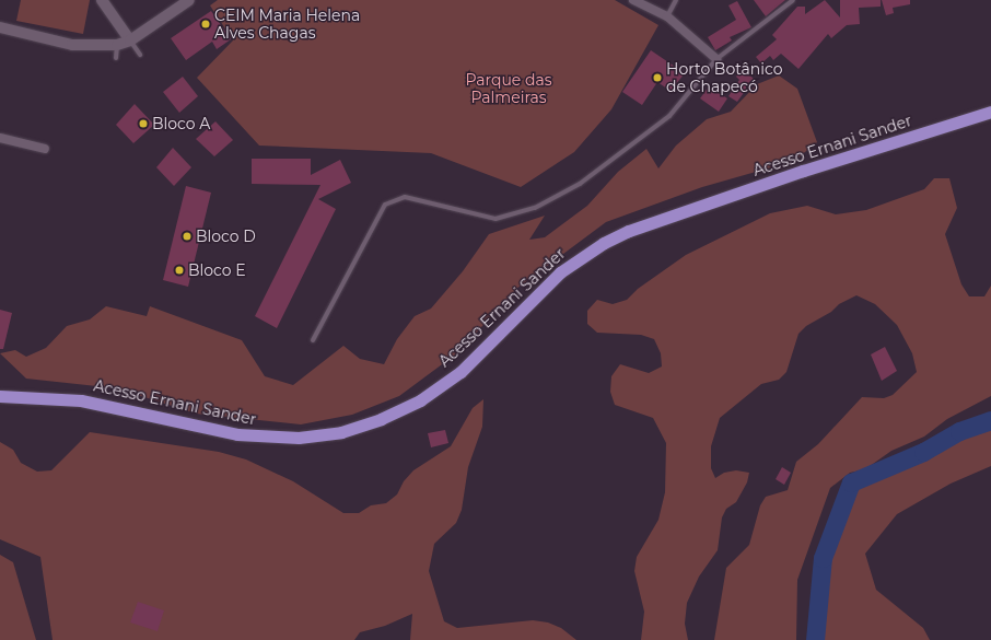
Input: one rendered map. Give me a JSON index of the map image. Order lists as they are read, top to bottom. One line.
{"streets":{"highway":["Acesso Ernani Sander"]},"parks":["Parque das Palmeiras"],"places":["CEIM Maria Helena Alves Chagas","Horto Botânico de Chapecó","Bloco A","Bloco D","Bloco E"]}
